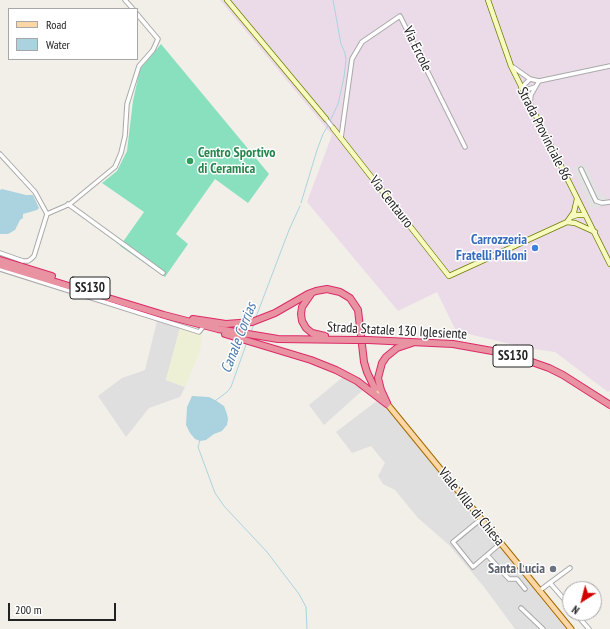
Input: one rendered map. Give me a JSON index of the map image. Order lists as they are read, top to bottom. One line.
{"streets":{"highway":["SS130","Strada Statale 130 Iglesiente"],"main road":["Viale Villa di Chiesa"],"street":["Via Ercole","Strada Provinciale 86","Via Centauro"]},"crossings":[["Via Ercole","Via Centauro"]],"water":["Canale Corrias"],"places":["Centro Sportivo di Ceramica","Carrozzeria Fratelli Pilloni","Santa Lucia"],"legend":["Road","Water"],"scale_bar":"200 m","north":"bottom left"}
